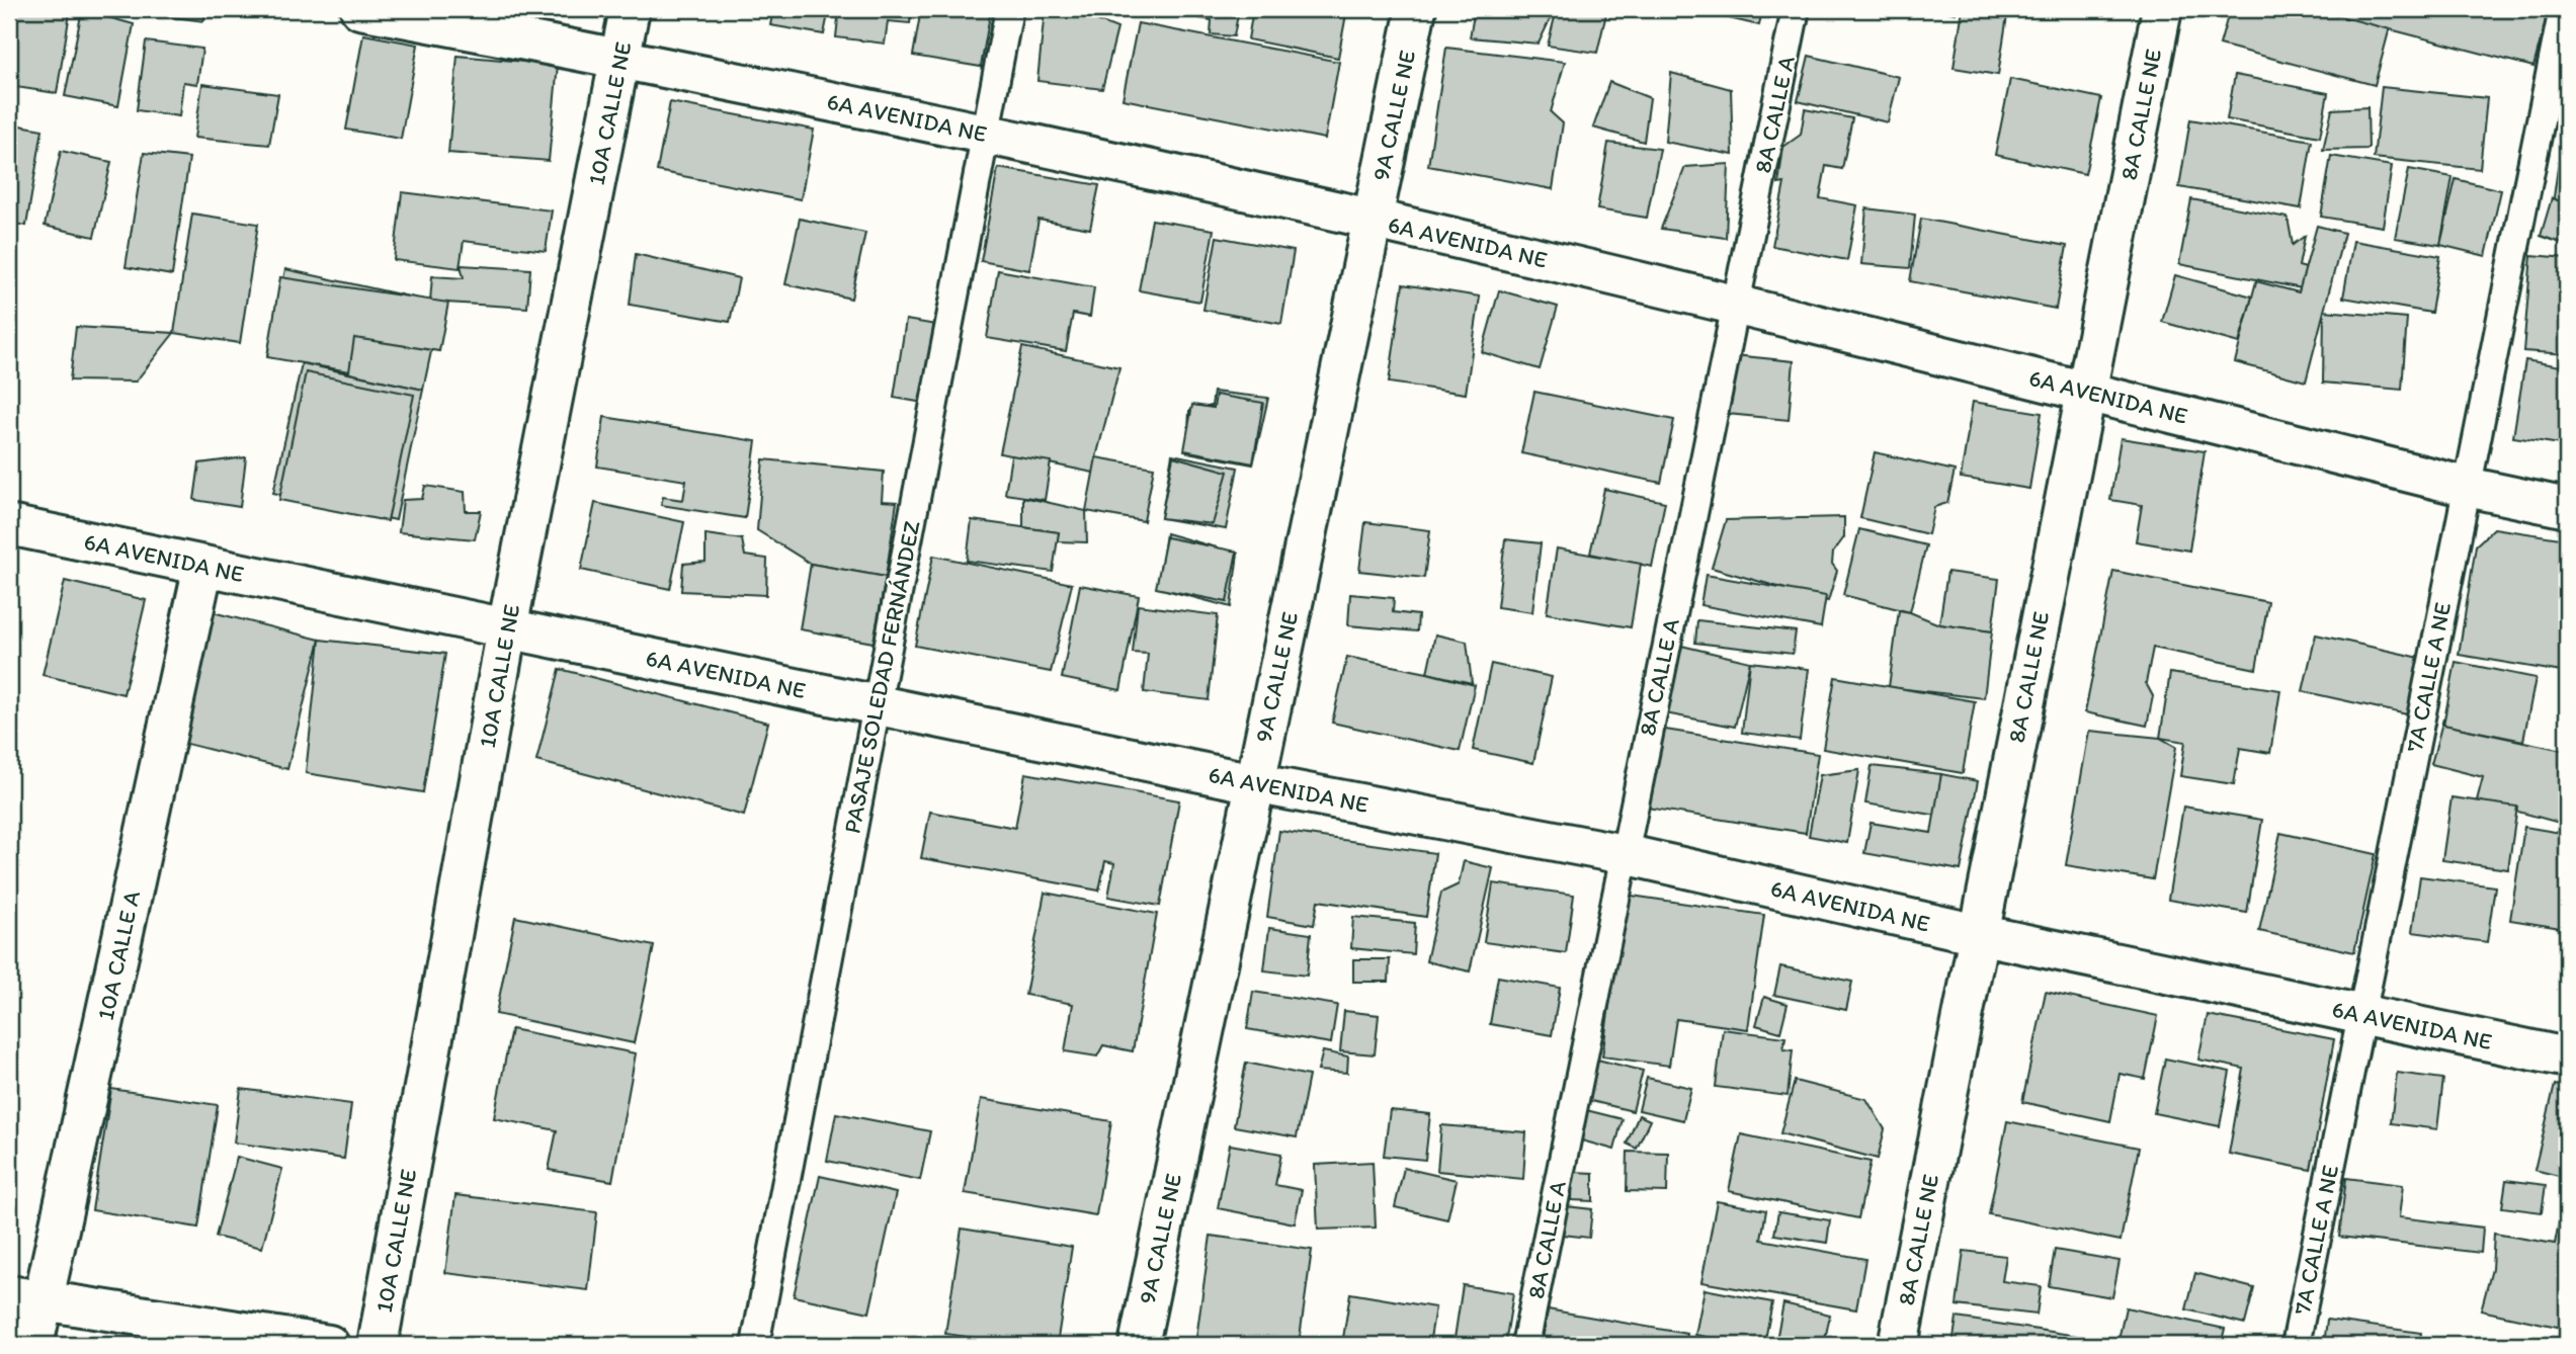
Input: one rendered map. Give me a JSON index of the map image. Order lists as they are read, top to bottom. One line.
{"streets":{"street":["10A CALLE NE","8A CALLE NE","9A CALLE NE","6A AVENIDA NE","10A CALLE A"],"lane":["8A CALLE A","PASAJE SOLEDAD FERNÁNDEZ","7A CALLE A NE"]},"crossings":[["10A CALLE NE","6A AVENIDA NE"],["8A CALLE A","6A AVENIDA NE"],["8A CALLE NE","6A AVENIDA NE"],["9A CALLE NE","6A AVENIDA NE"],["6A AVENIDA NE","PASAJE SOLEDAD FERNÁNDEZ"],["6A AVENIDA NE","7A CALLE A NE"],["6A AVENIDA NE","10A CALLE A"]]}
